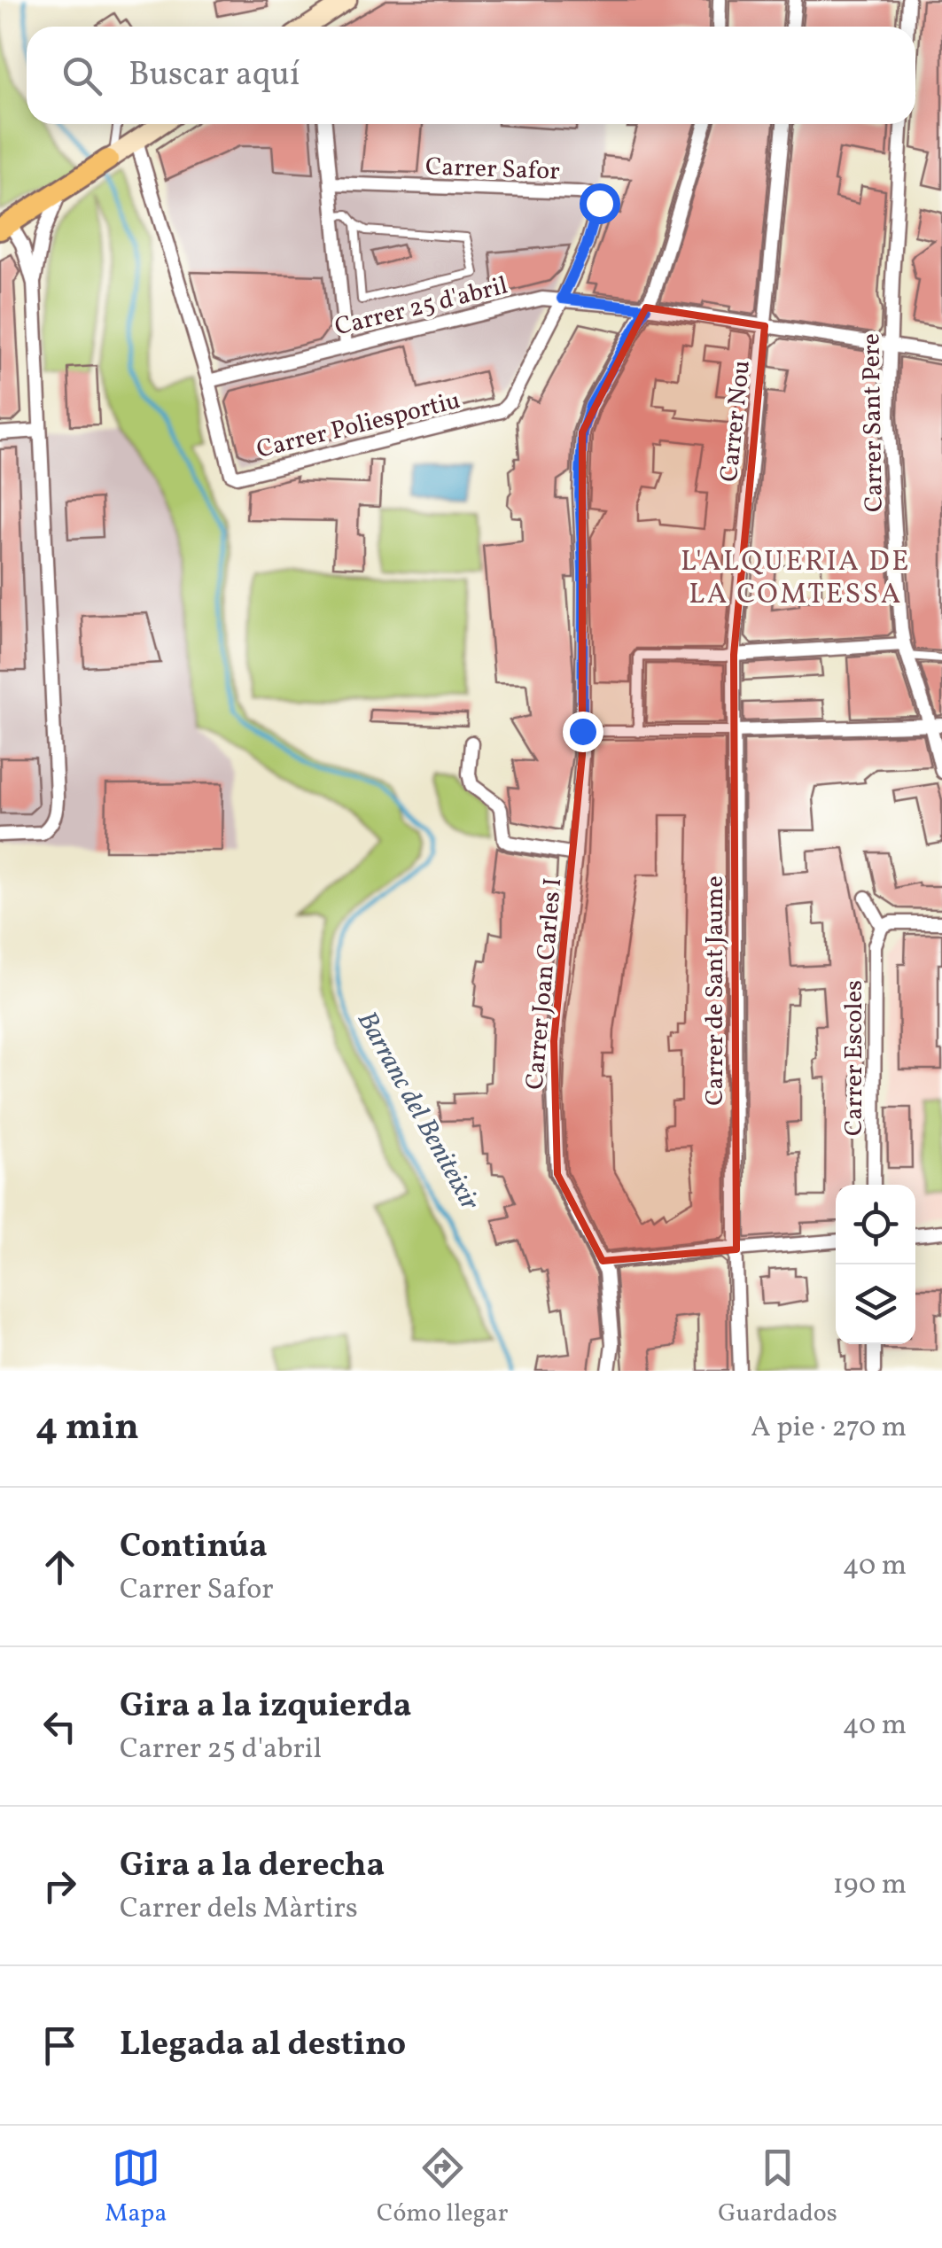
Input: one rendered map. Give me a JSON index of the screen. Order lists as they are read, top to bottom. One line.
{"streets":{"street":["Carrer Safor","Carrer 25 d'abril","Carrer Nou","Carrer Sant Pere","Carrer Poliesportiu","Carrer Joan Carles I","Carrer de Sant Jaume","Carrer Escoles"]},"crossings":[["Carrer Safor","Carrer 25 d'abril"],["Carrer Safor","Carrer Poliesportiu"],["Carrer 25 d'abril","Carrer Nou"],["Carrer 25 d'abril","Carrer Sant Pere"],["Carrer 25 d'abril","Carrer Poliesportiu"],["Carrer 25 d'abril","Carrer Joan Carles I"],["Carrer Nou","Carrer de Sant Jaume"]],"districts":["L'ALQUERIA DE LA COMTESSA"],"water":["Barranc del Beniteixir"],"page":{"search":"Buscar aquí","heading":["4 min","A pie · 270 m"],"list":[["Continúa","Carrer Safor","40 m"],["Gira a la izquierda","Carrer 25 d'abril","40 m"],["Gira a la derecha","Carrer dels Màrtirs","190 m"],"Llegada al destino"],"nav":["Mapa","Cómo llegar","Guardados"]}}
